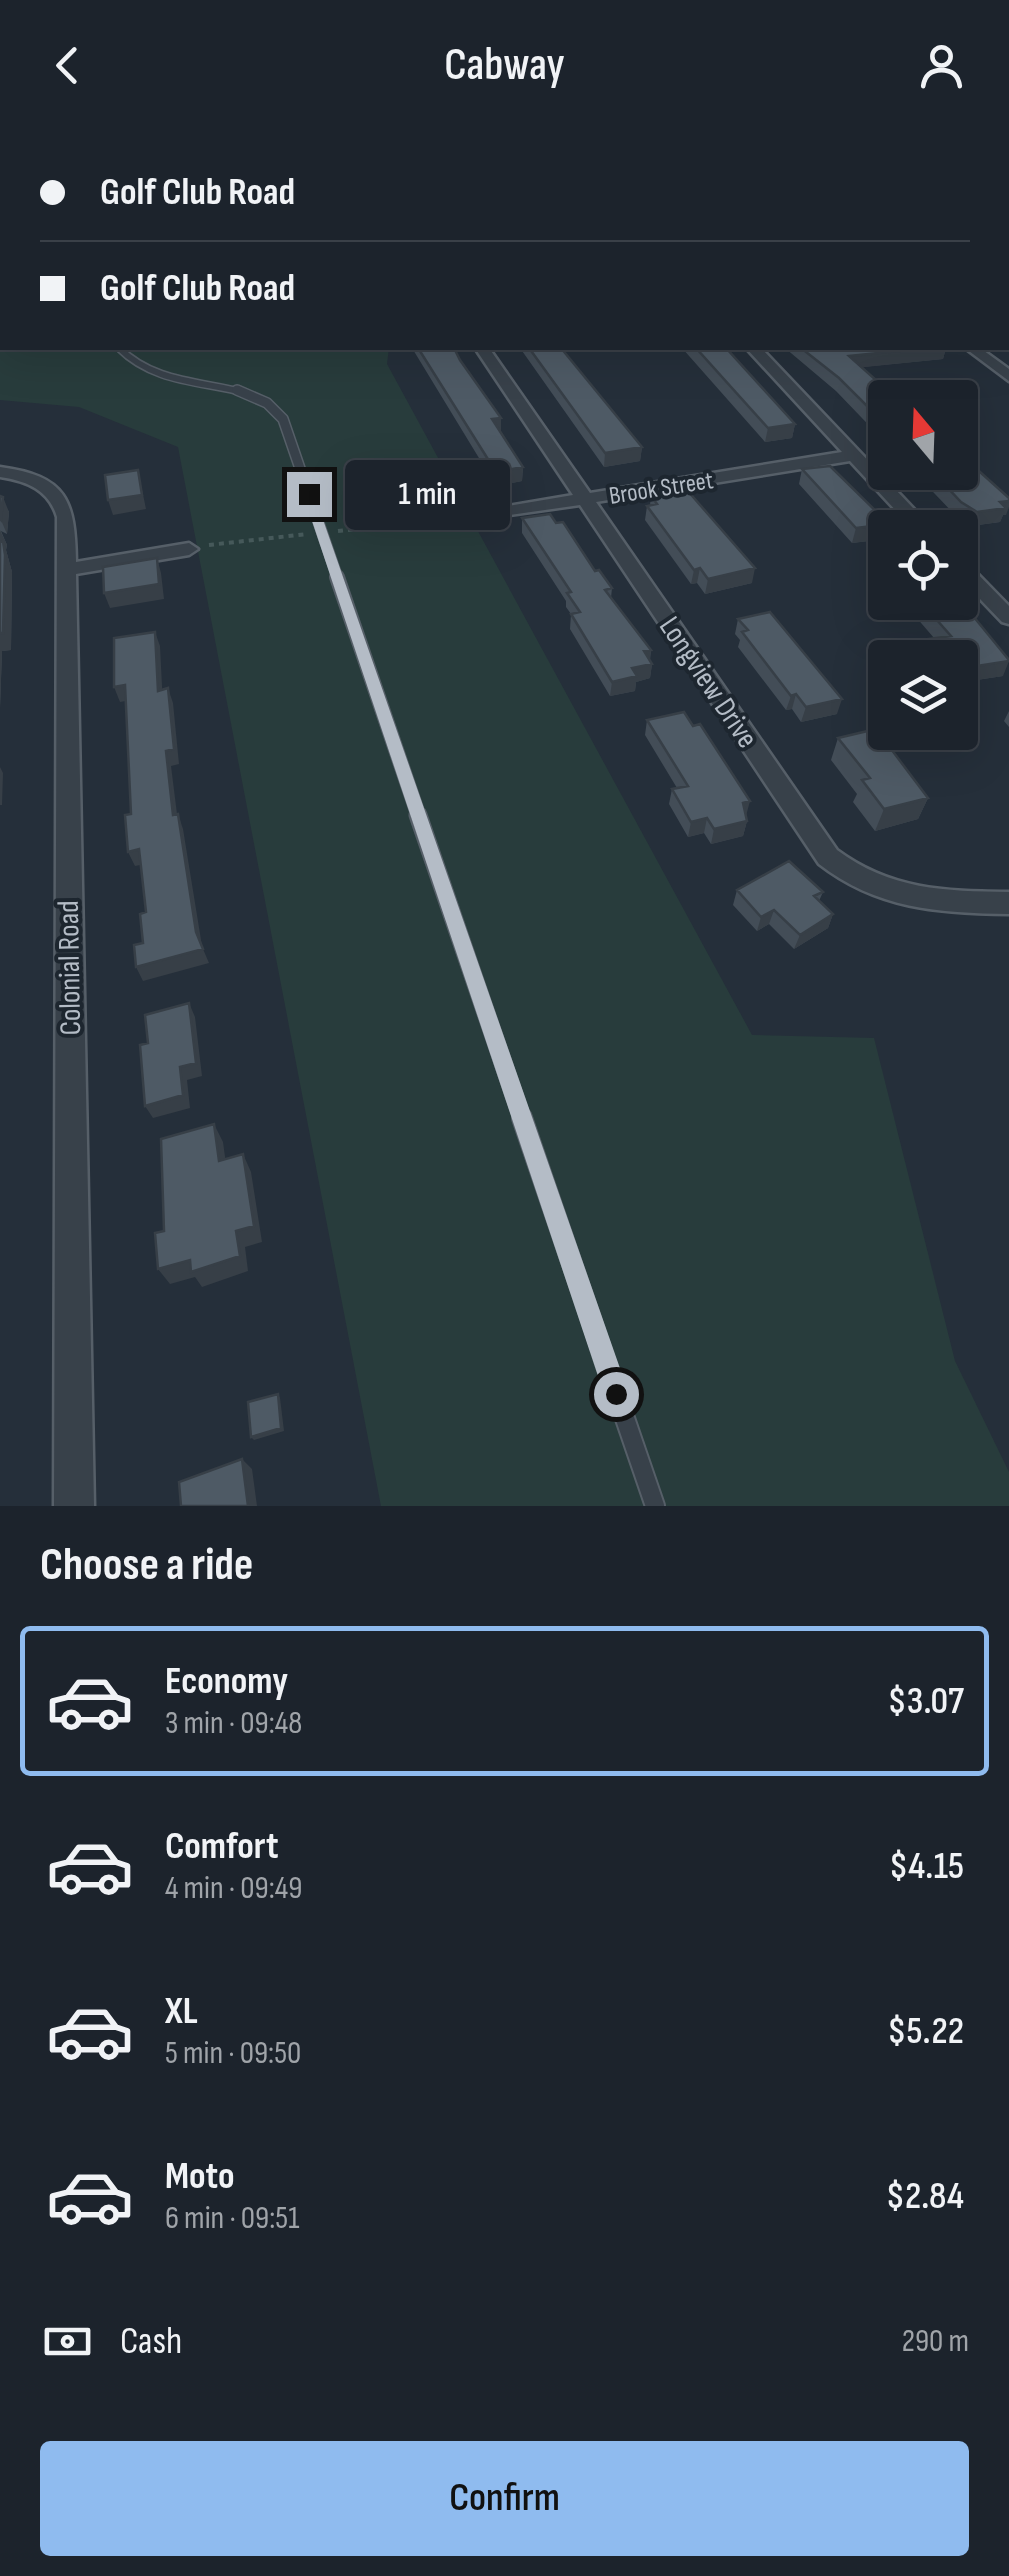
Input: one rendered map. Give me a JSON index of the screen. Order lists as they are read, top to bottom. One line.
{"streets":{"street":["Brook Street","Longview Drive","Colonial Road"]},"crossings":[["Brook Street","Longview Drive"]],"north":"top","page":{"header":"Cabway","banner":["Golf Club Road","Golf Club Road"],"bubble":"1 min","heading":"Choose a ride","list":[{"name":"Economy","note":"3 min · 09:48","value":"$3.07"},{"name":"Comfort","note":"4 min · 09:49","value":"$4.15"},{"name":"XL","note":"5 min · 09:50","value":"$5.22"},{"name":"Moto","note":"6 min · 09:51","value":"$2.84"}],"pay":["Cash","290 m"],"buttons":"Confirm"}}
